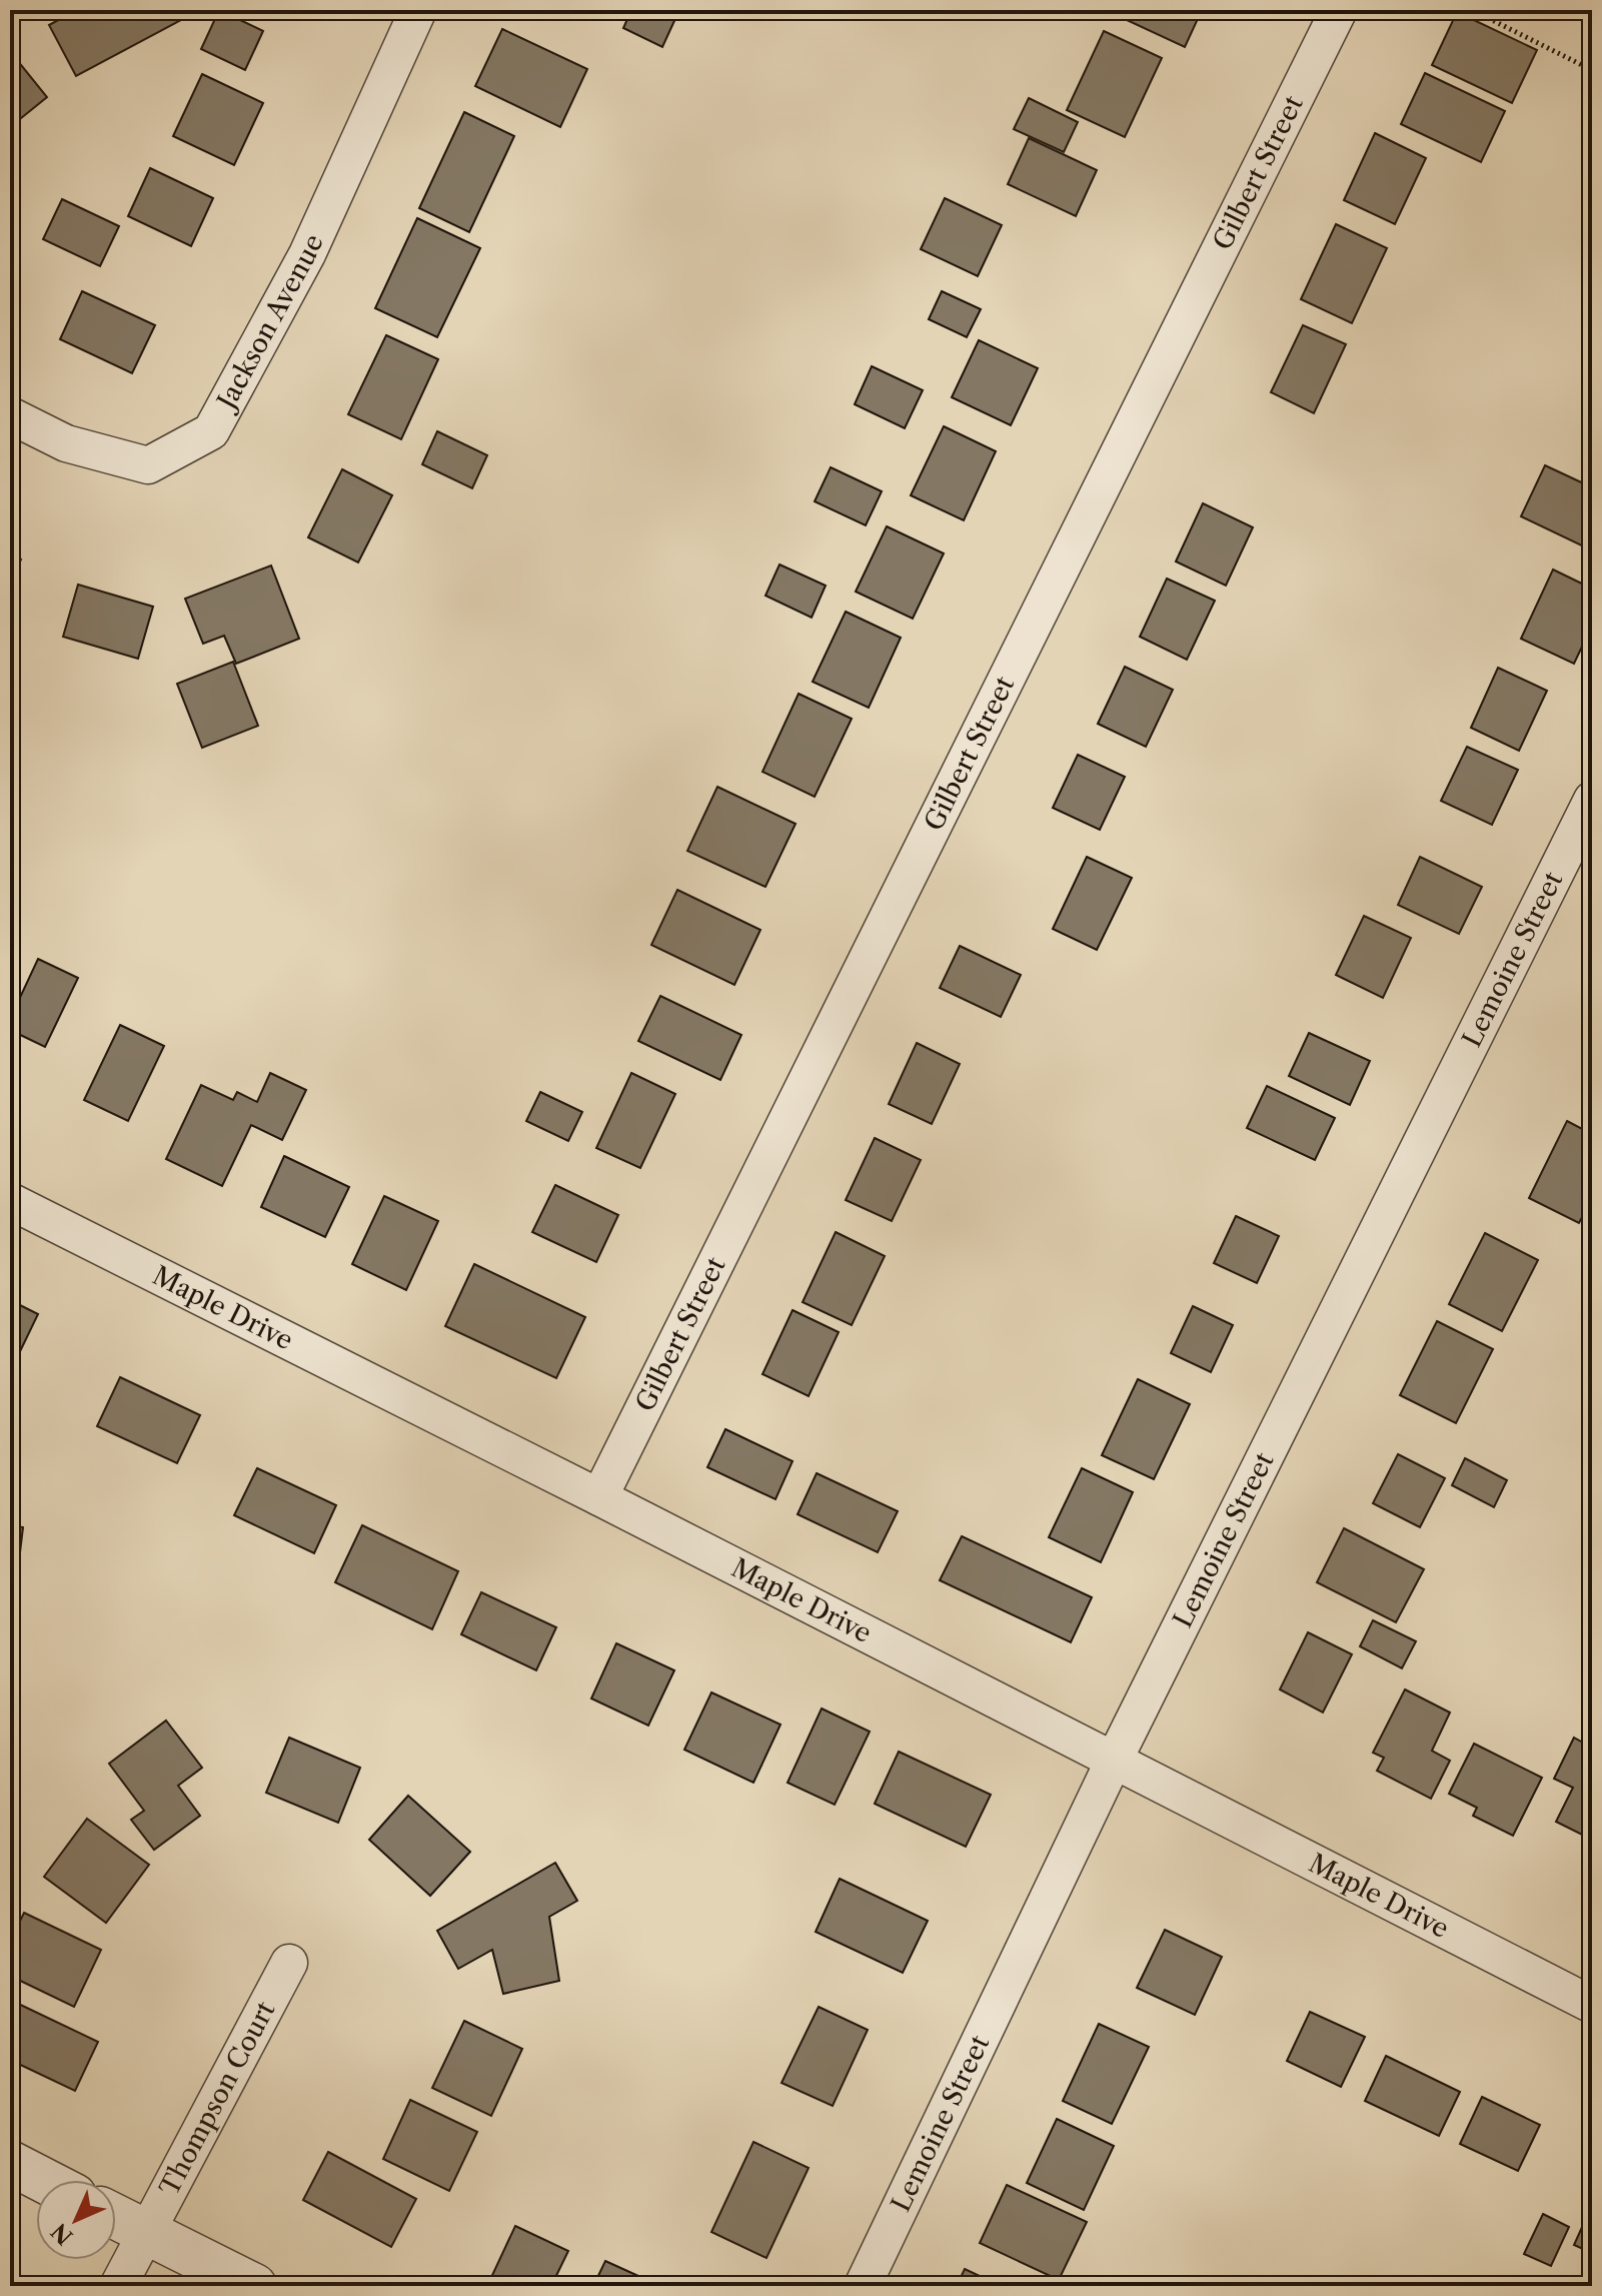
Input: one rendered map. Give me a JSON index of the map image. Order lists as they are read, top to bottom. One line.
{"streets":{"street":["Gilbert Street","Jackson Avenue","Lemoine Street","Maple Drive","Thompson Court"]},"crossings":[["Gilbert Street","Maple Drive"],["Lemoine Street","Maple Drive"]],"north":"bottom left"}
